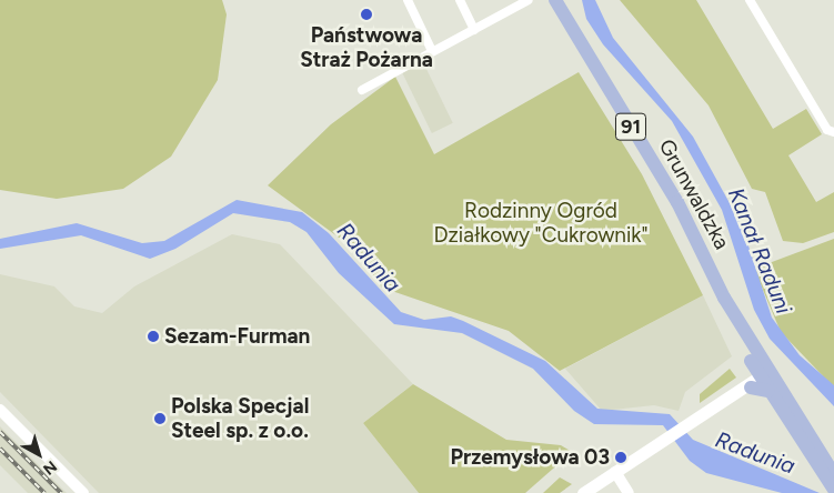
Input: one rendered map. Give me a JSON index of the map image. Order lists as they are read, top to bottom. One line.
{"streets":{"main road":["91","Grunwaldzka"]},"water":["Kanał Raduni","Radunia"],"parks":["Rodzinny Ogród Działkowy \"Cukrownik\""],"places":["Państwowa Straż Pożarna","Sezam-Furman","Polska Specjal Steel sp. z o.o.","Przemysłowa 03"],"north":"bottom right"}
